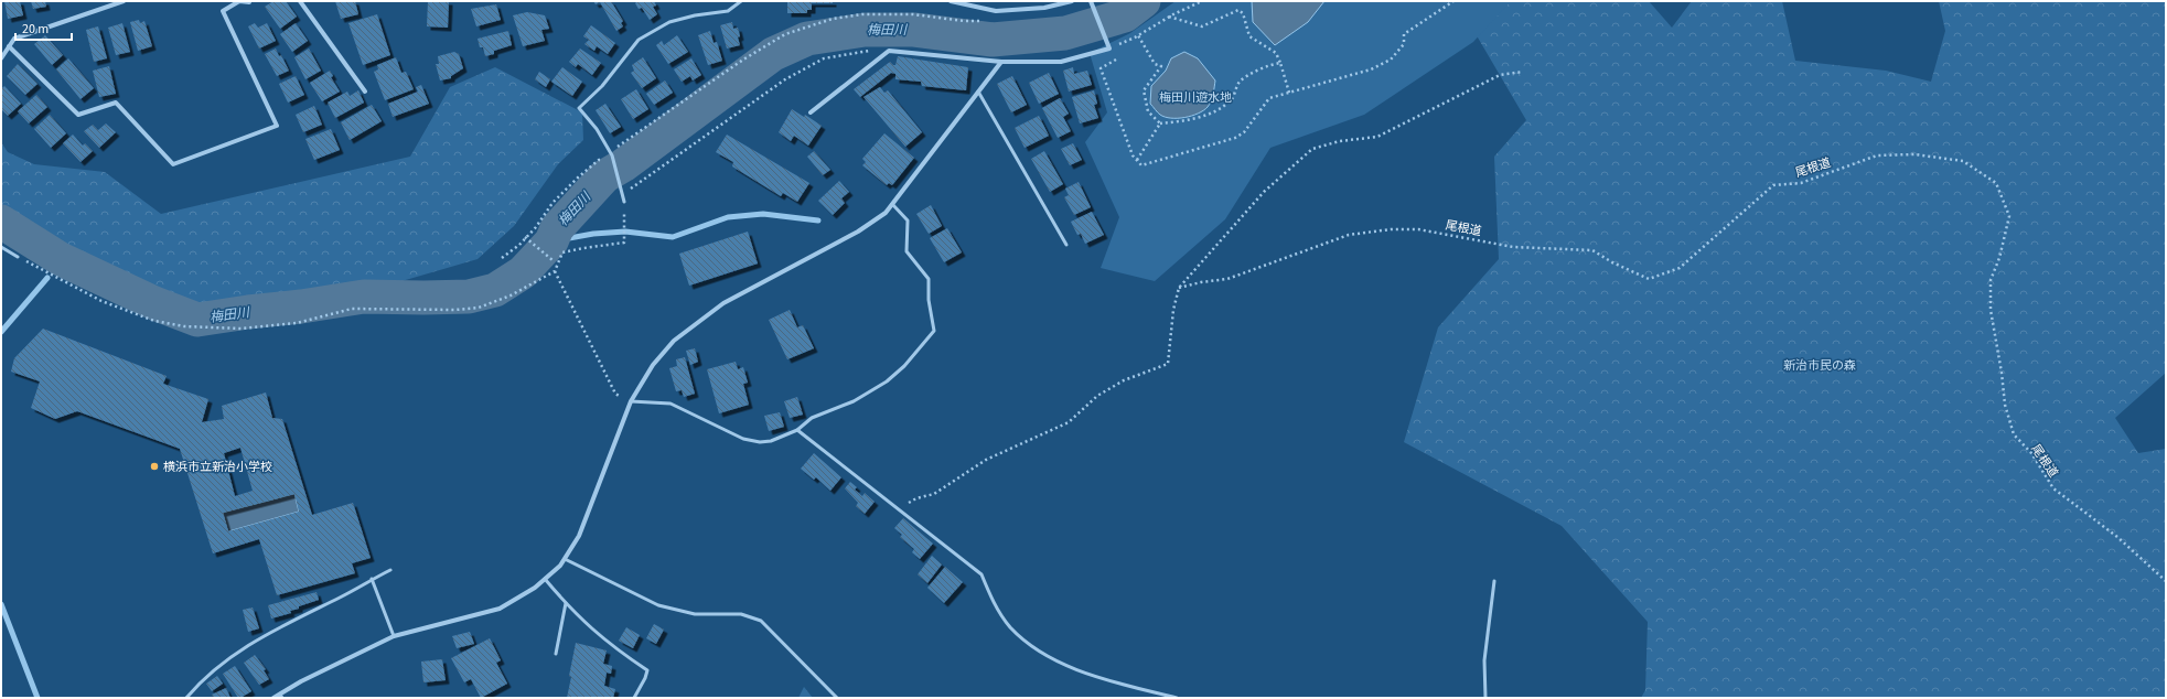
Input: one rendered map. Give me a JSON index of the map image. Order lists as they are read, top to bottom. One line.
{"streets":{"path":["尾根道"]},"water":["梅田川"],"parks":["梅田川遊水地","新治市民の森"],"places":["横浜市立新治小学校"],"scale_bar":"20 m"}
